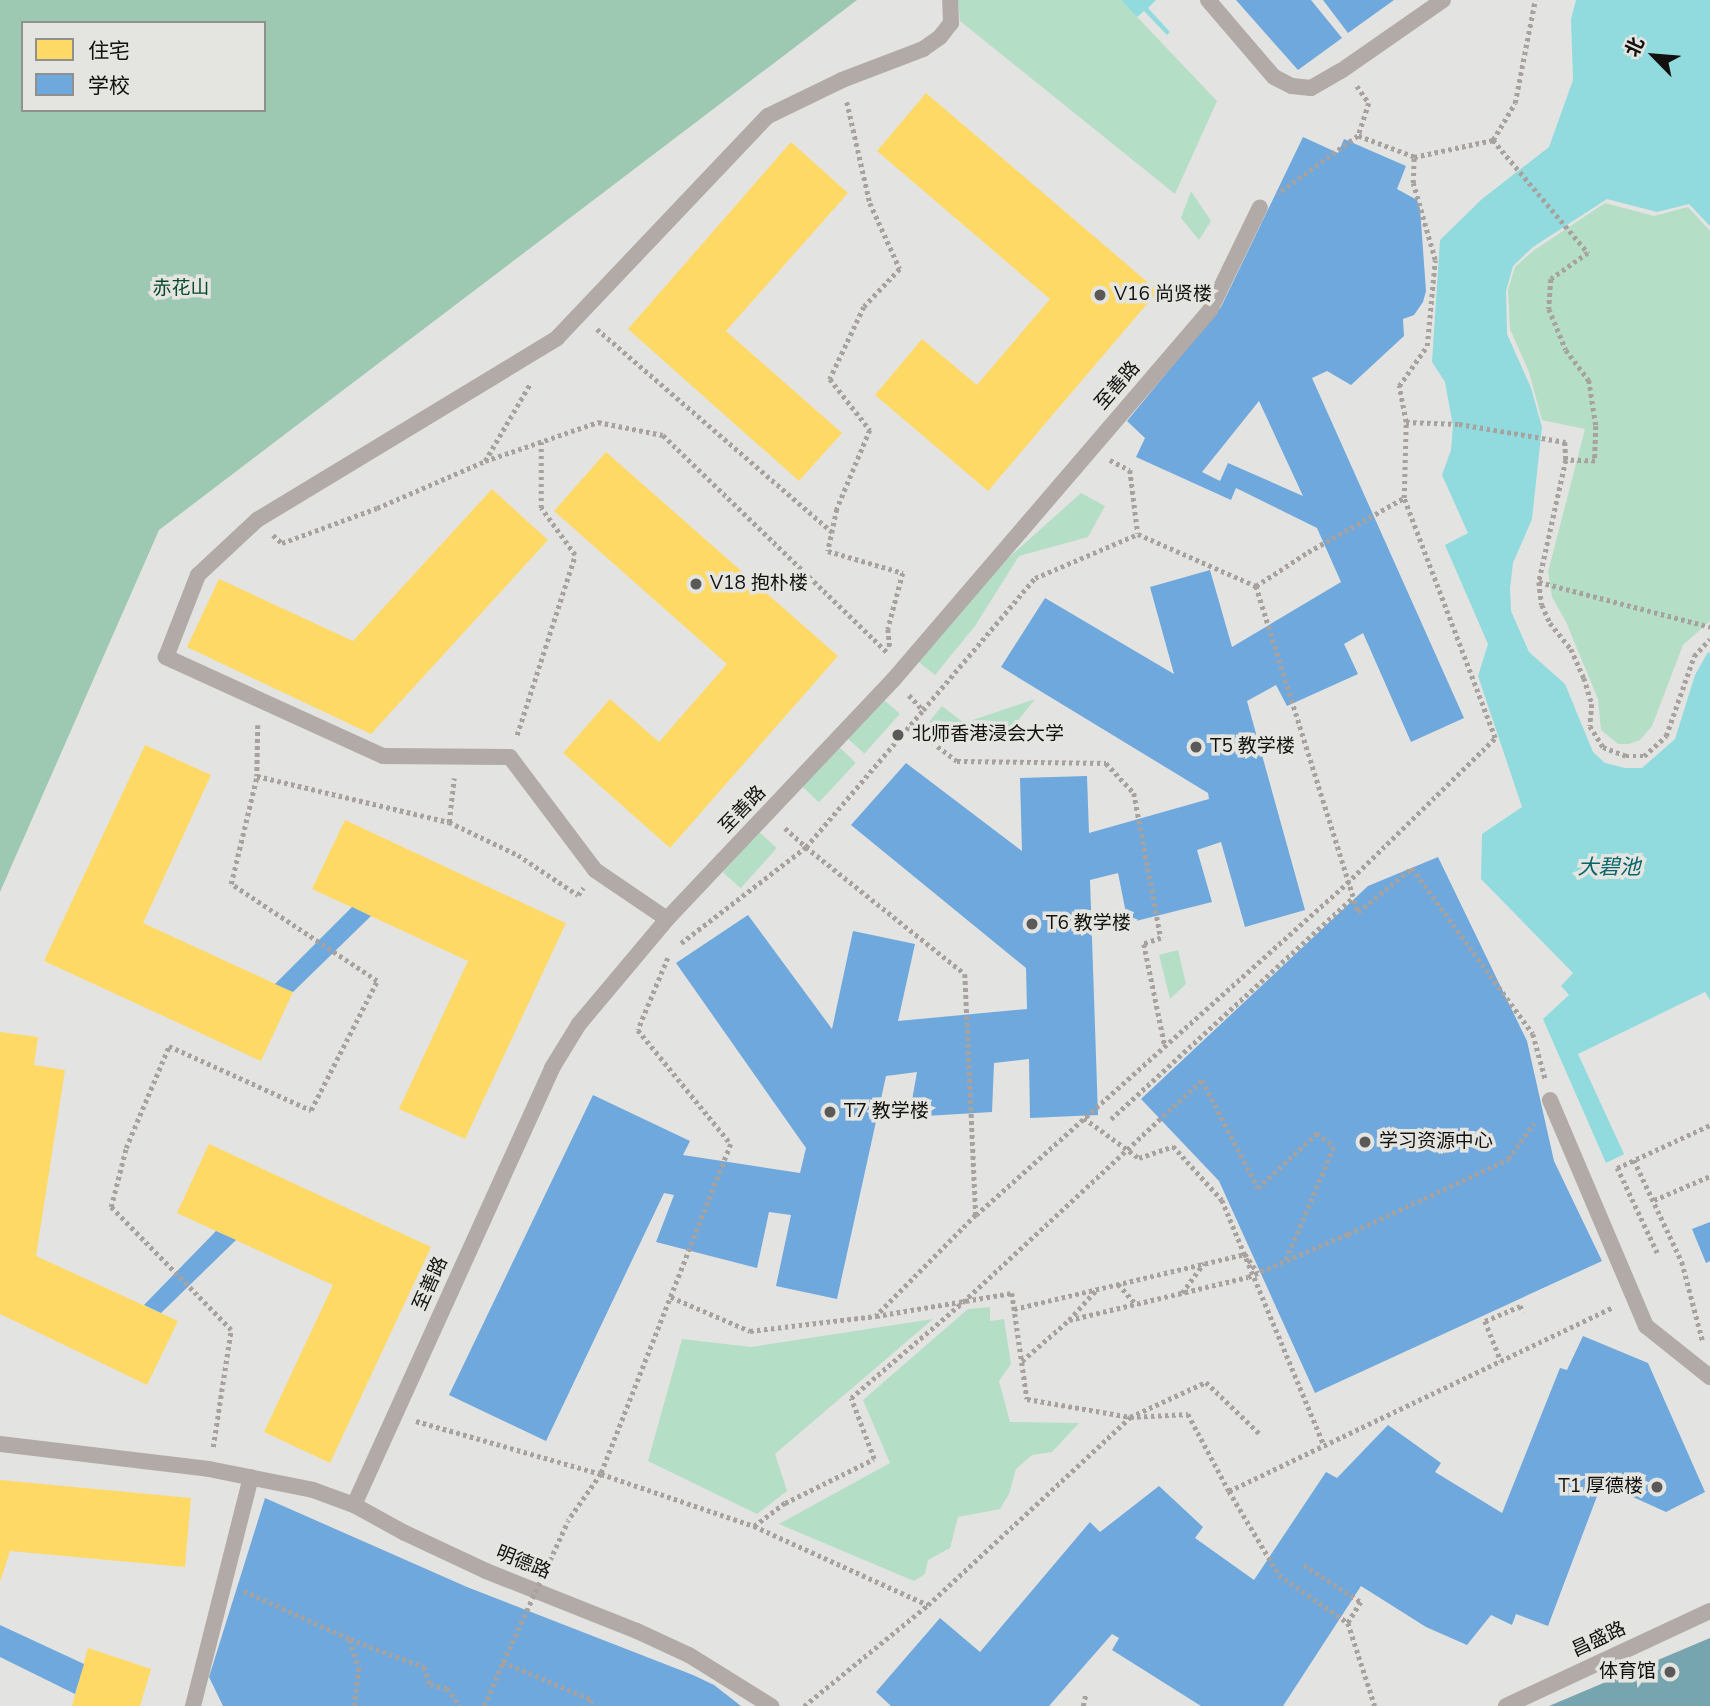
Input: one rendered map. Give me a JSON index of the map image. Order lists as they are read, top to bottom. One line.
{"streets":{"lane":["至善路","明德路","昌盛路"]},"crossings":[["至善路","明德路"]],"water":["大碧池"],"parks":["赤花山"],"places":["V16 尚贤楼","V18 抱朴楼","北师香港浸会大学","T5 教学楼","T6 教学楼","T7 教学楼","学习资源中心","T1 厚德楼","体育馆"],"legend":["住宅","学校"],"north":"top left"}
